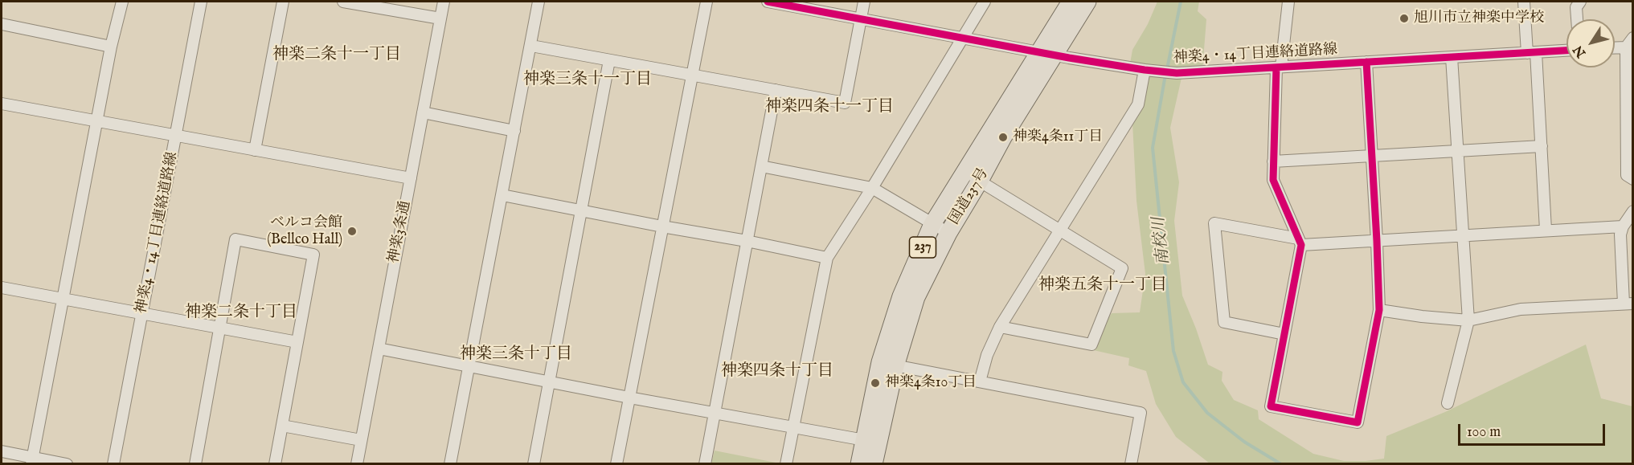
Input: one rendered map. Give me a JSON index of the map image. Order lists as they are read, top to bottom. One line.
{"streets":{"highway":["国道237号","237"],"street":["神楽4・14丁目連絡道路線","神楽3条通"]},"crossings":[["神楽4・14丁目連絡道路線","国道237号"]],"districts":["神楽二条十一丁目","神楽三条十一丁目","神楽四条十一丁目","神楽五条十一丁目","神楽二条十丁目","神楽三条十丁目","神楽四条十丁目"],"water":["南校川"],"places":["旭川市立神楽中学校","神楽4条11丁目","ベルコ会館 (Bellco Hall)","神楽4条10丁目"],"scale_bar":"100 m","north":"bottom left"}
